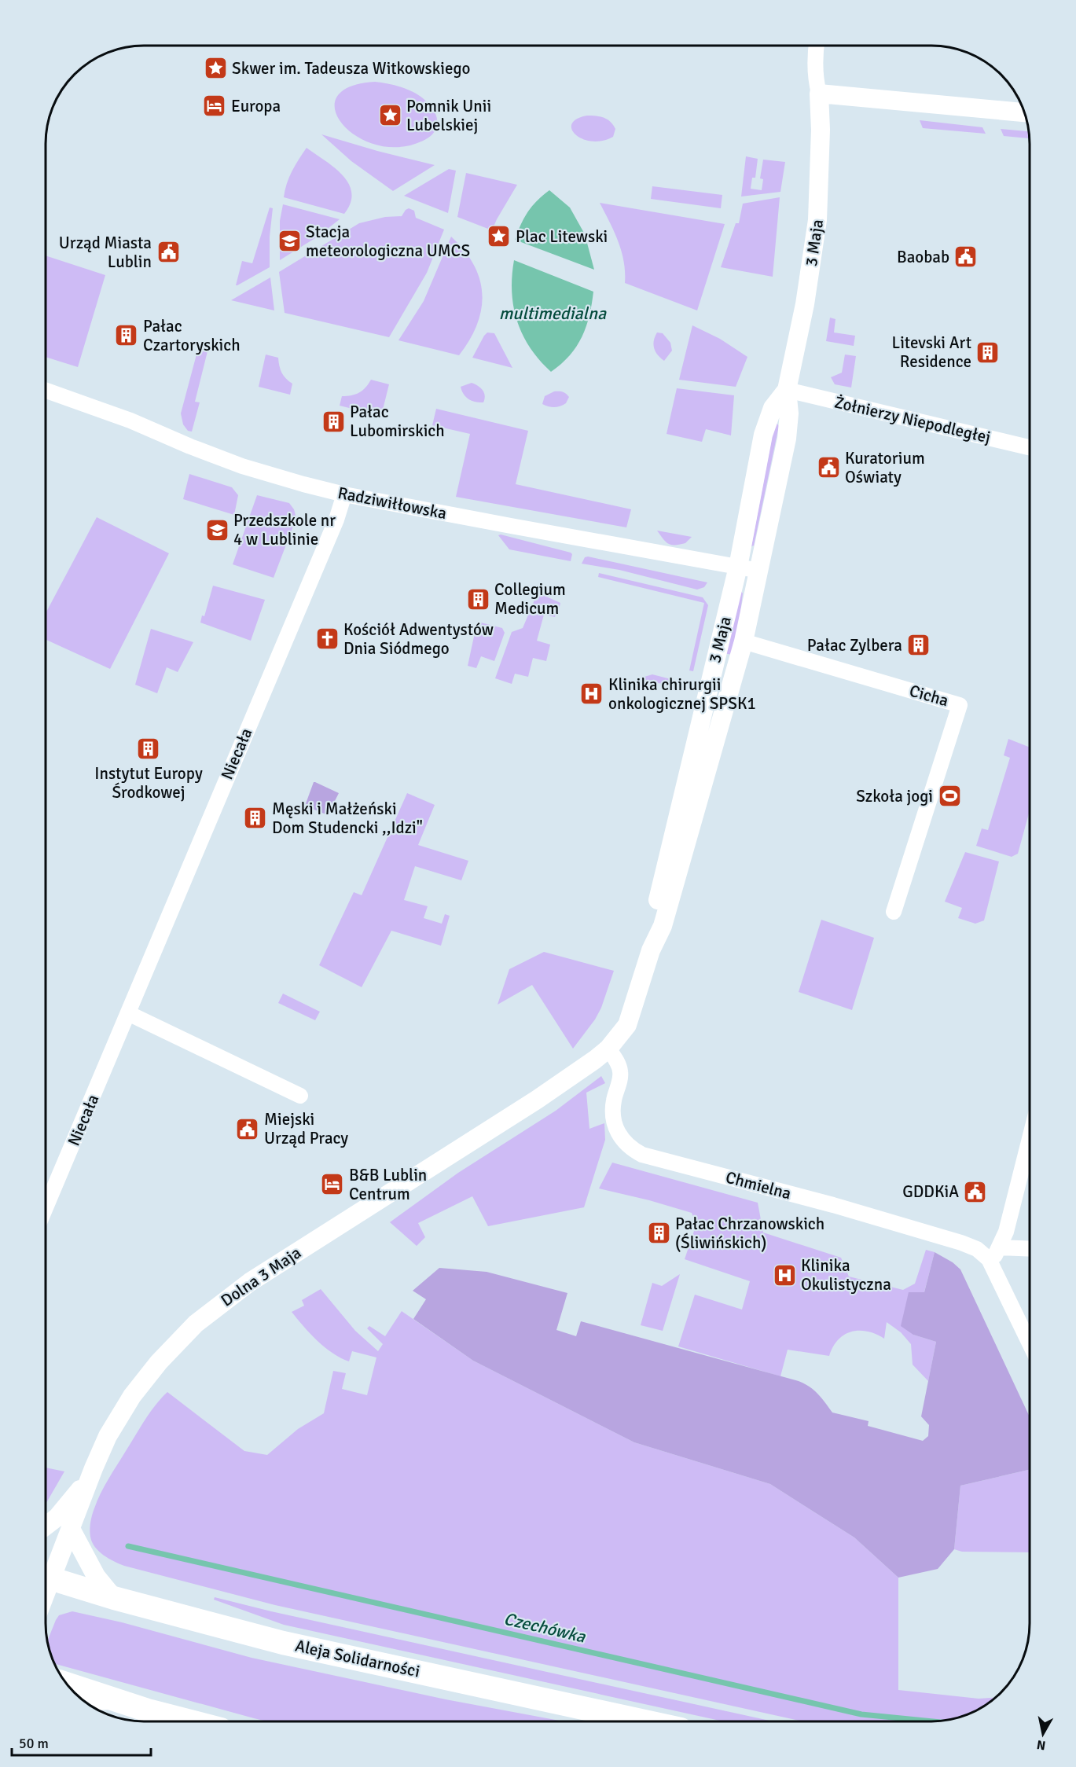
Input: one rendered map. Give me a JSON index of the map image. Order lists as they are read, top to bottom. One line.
{"streets":{"main road":["Aleja Solidarności"],"street":["3 Maja","Żołnierzy Niepodległej","Radziwiłłowska","Cicha","Niecała","Chmielna","Dolna 3 Maja"]},"crossings":[["3 Maja","Żołnierzy Niepodległej"],["3 Maja","Radziwiłłowska"],["3 Maja","Cicha"],["3 Maja","Chmielna"],["3 Maja","Dolna 3 Maja"],["Radziwiłłowska","Niecała"],["Chmielna","Dolna 3 Maja"]],"water":["multimedialna","Czechówka"],"places":{"place":["Skwer im. Tadeusza Witkowskiego","Pomnik Unii Lubelskiej","Plac Litewski"],"hotel":["Europa","B&B Lublin Centrum"],"school or university":["Stacja meteorologiczna UMCS","Przedszkole nr 4 w Lublinie"],"public building":["Urząd Miasta Lublin","Baobab","Kuratorium Oświaty","Miejski Urząd Pracy","GDDKiA"],"building":["Pałac Czartoryskich","Litevski Art Residence","Pałac Lubomirskich","Collegium Medicum","Pałac Zylbera","Instytut Europy Środkowej","Męski i Małżeński Dom Studencki ,,Idzi\"","Pałac Chrzanowskich (Śliwińskich)"],"church":["Kościół Adwentystów Dnia Siódmego"],"hospital":["Klinika chirurgii onkologicznej SPSK1","Klinika Okulistyczna"],"sports":["Szkoła jogi"]},"scale_bar":"50 m","north":"bottom"}
